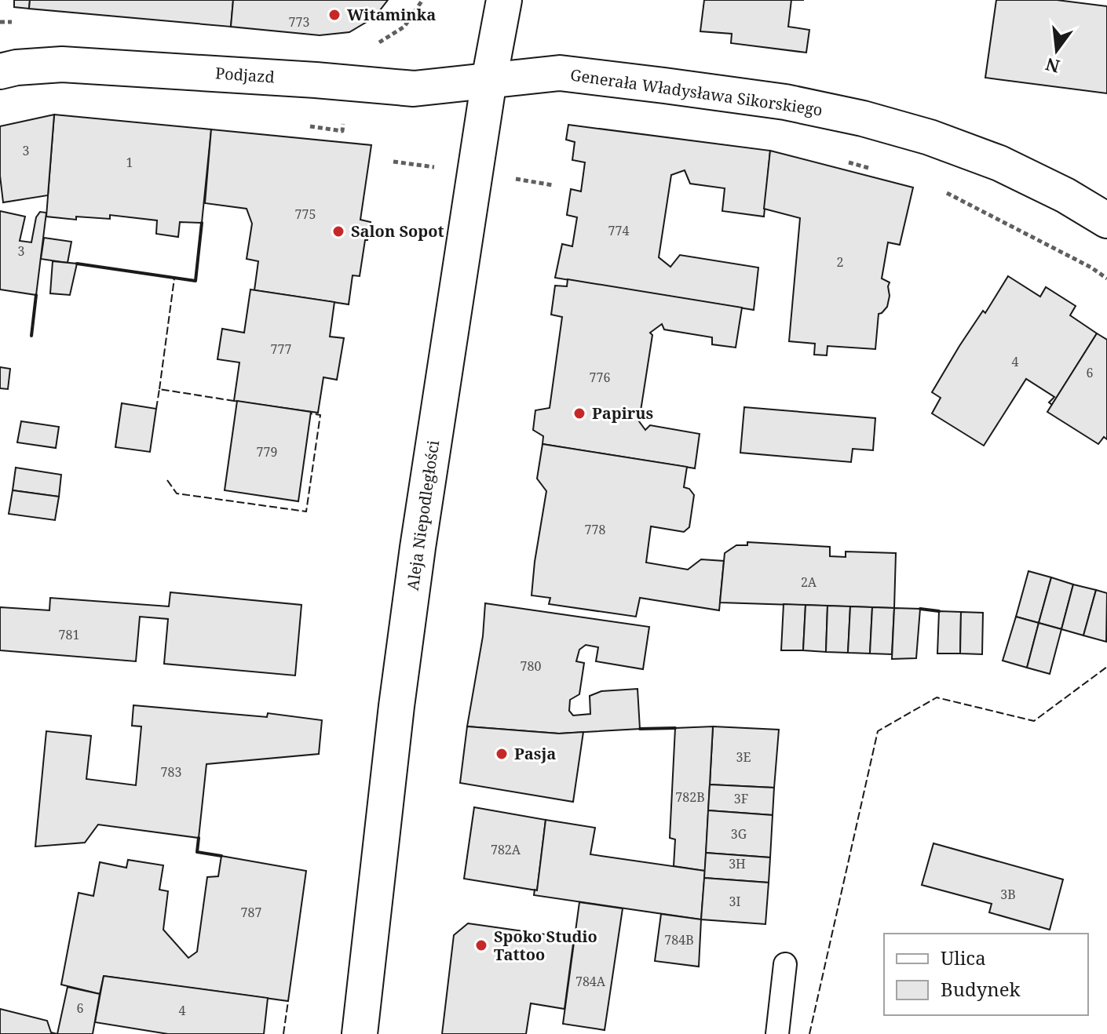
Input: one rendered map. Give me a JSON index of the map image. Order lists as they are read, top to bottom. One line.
{"streets":{"street":["Podjazd","Generała Władysława Sikorskiego","Aleja Niepodległości"]},"crossings":[["Podjazd","Generała Władysława Sikorskiego"],["Podjazd","Aleja Niepodległości"],["Generała Władysława Sikorskiego","Aleja Niepodległości"]],"places":["Witaminka","Salon Sopot","Papirus","Pasja","Spoko Studio Tattoo"],"house_numbers":["773","3","1","775","774","3","2","777","4","6","776","779","778","2A","781","780","3E","783","782B","3F","3G","782A","3H","3B","3I","787","784B","784A","6","4"],"legend":["Ulica","Budynek"],"north":"bottom"}
